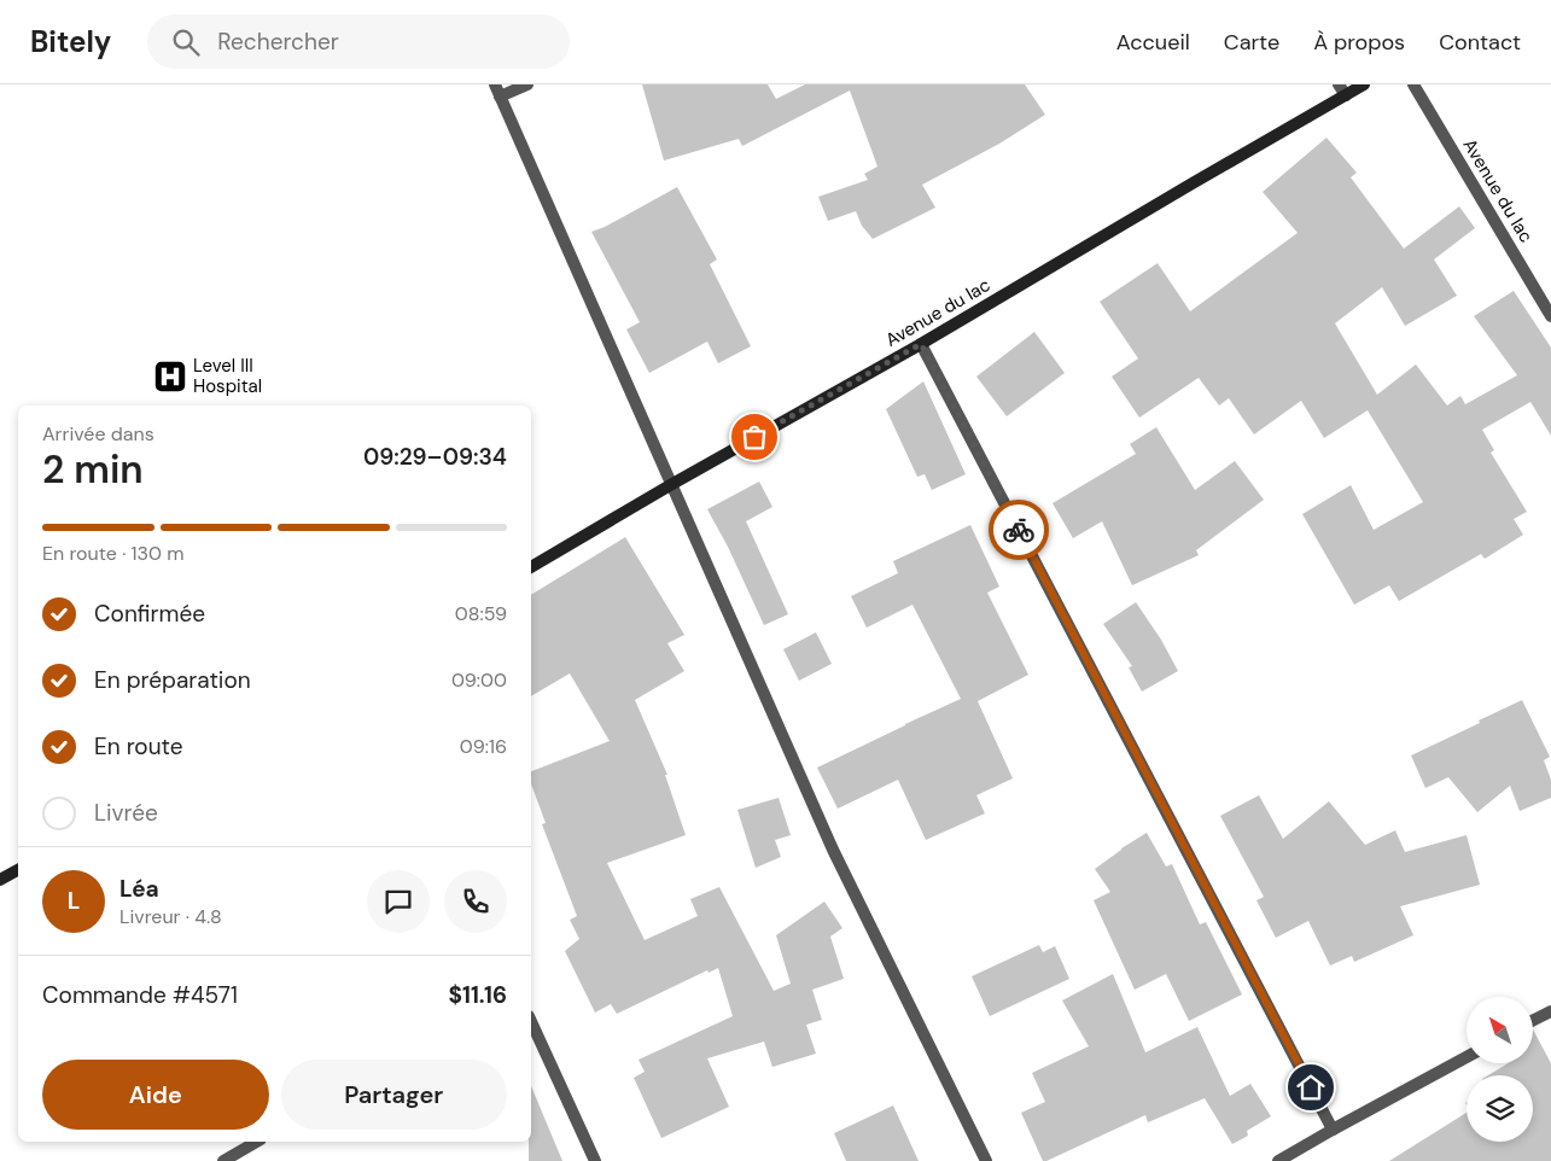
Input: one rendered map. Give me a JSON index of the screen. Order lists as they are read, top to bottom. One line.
{"streets":{"main road":["Avenue du lac"]},"places":{"hospital":["Level III Hospital"]},"north":"top left","page":{"header":"Bitely","search":"Rechercher","nav":["Accueil","Carte","À propos","Contact"],"heading":["2 min","Arrivée dans","09:29–09:34"],"panel":["Léa","Livreur · 4.8","Commande #4571","$11.16"],"bar":"En route · 130 m","list":[["Confirmée","08:59"],["En préparation","09:00"],["En route","09:16"],"Livrée"],"round":"L","buttons":["Aide","Partager"]}}
